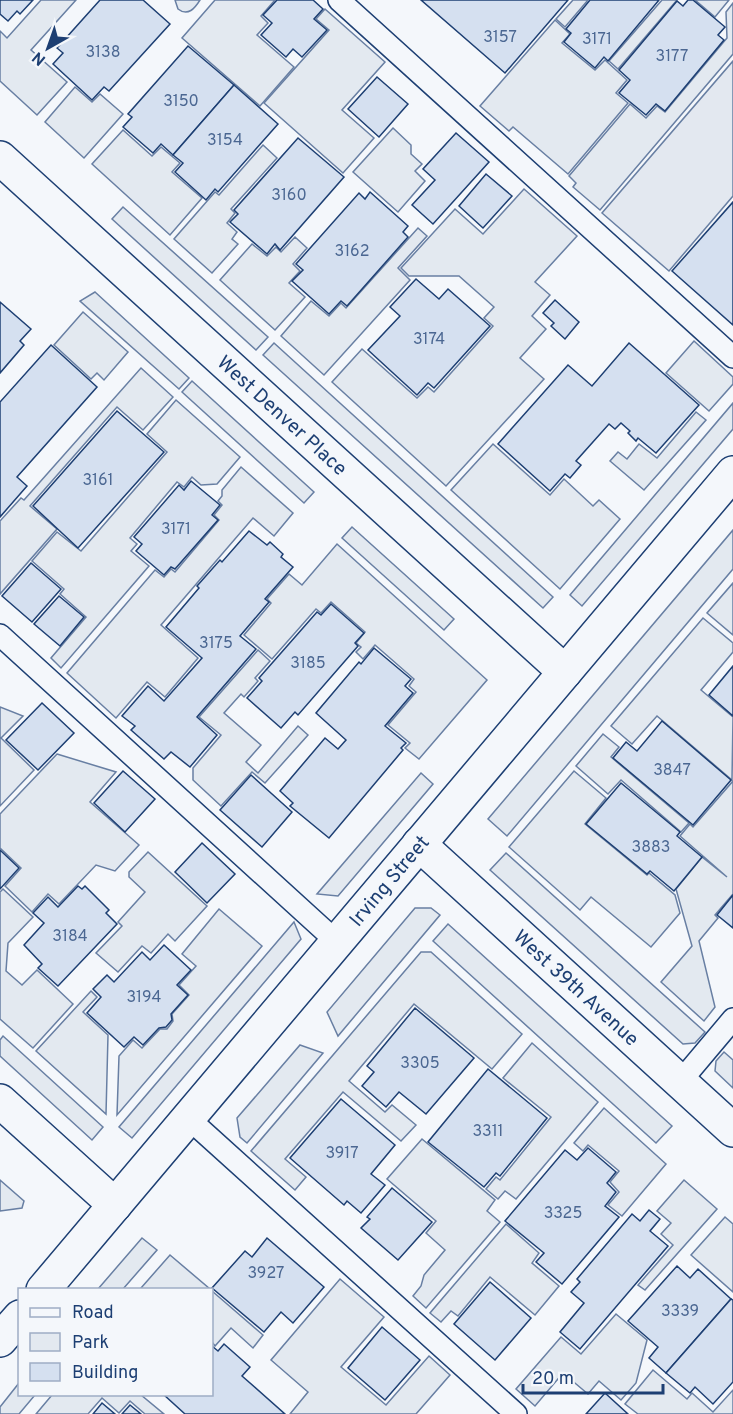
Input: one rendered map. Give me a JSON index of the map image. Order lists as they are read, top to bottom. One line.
{"streets":{"street":["West Denver Place","Irving Street","West 39th Avenue"]},"crossings":[["West Denver Place","Irving Street"],["Irving Street","West 39th Avenue"]],"house_numbers":["3157","3171","3138","3177","3150","3154","3160","3162","3174","3161","3171","3175","3185","3847","3883","3184","3194","3305","3311","3917","3325","3927","3339"],"legend":["Road","Park","Building"],"scale_bar":"20 m","north":"bottom left"}
